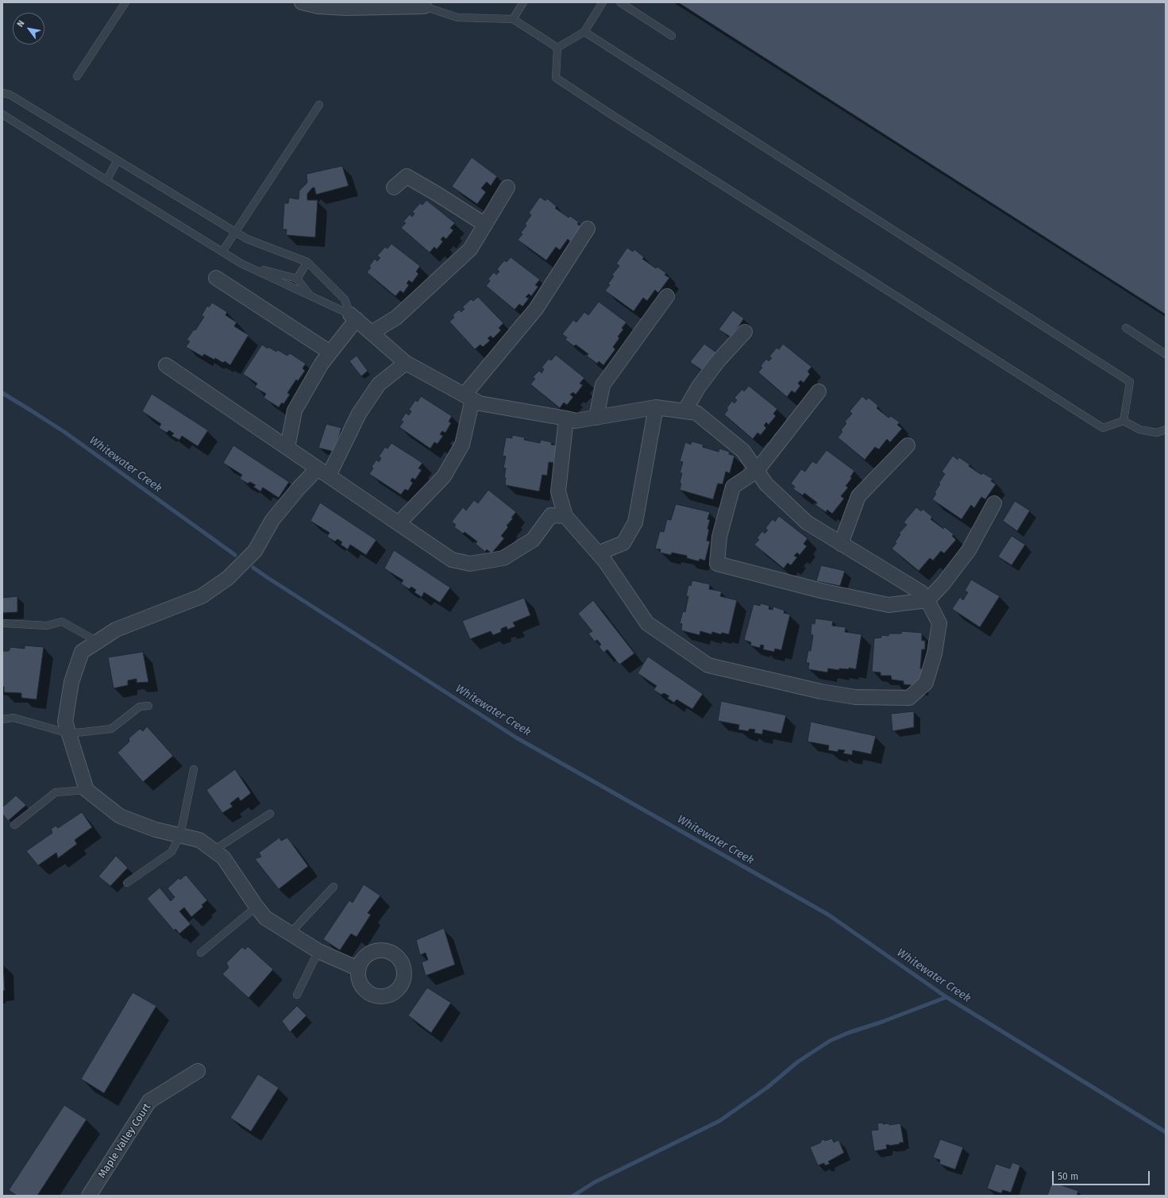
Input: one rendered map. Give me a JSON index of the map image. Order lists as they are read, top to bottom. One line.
{"streets":{"street":["Maple Valley Court"]},"water":["Whitewater Creek"],"scale_bar":"50 m","north":"top left"}
